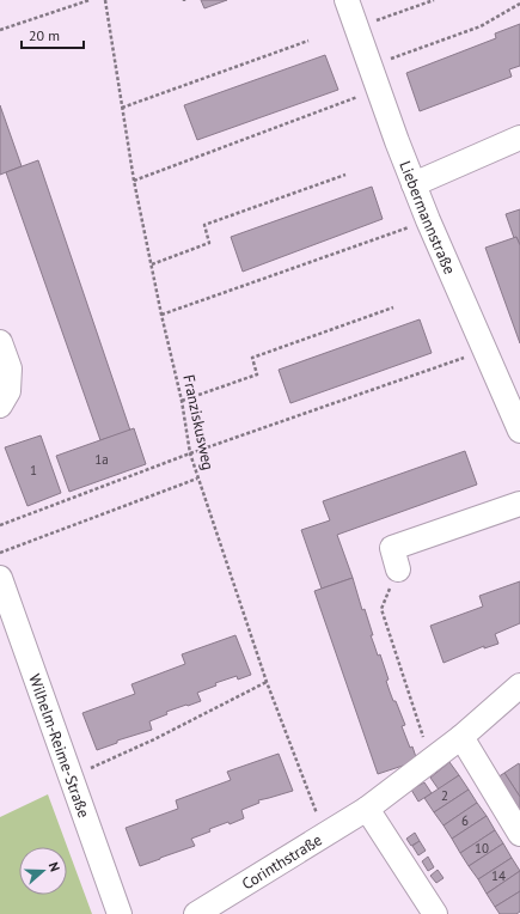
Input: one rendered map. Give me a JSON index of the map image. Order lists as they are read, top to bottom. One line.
{"streets":{"street":["Liebermannstraße","Wilhelm-Reime-Straße","Corinthstraße"],"path":["Franziskusweg"]},"crossings":[["Franziskusweg","Corinthstraße"]],"house_numbers":["1a","1","2","6","10","14"],"scale_bar":"20 m","north":"right"}
